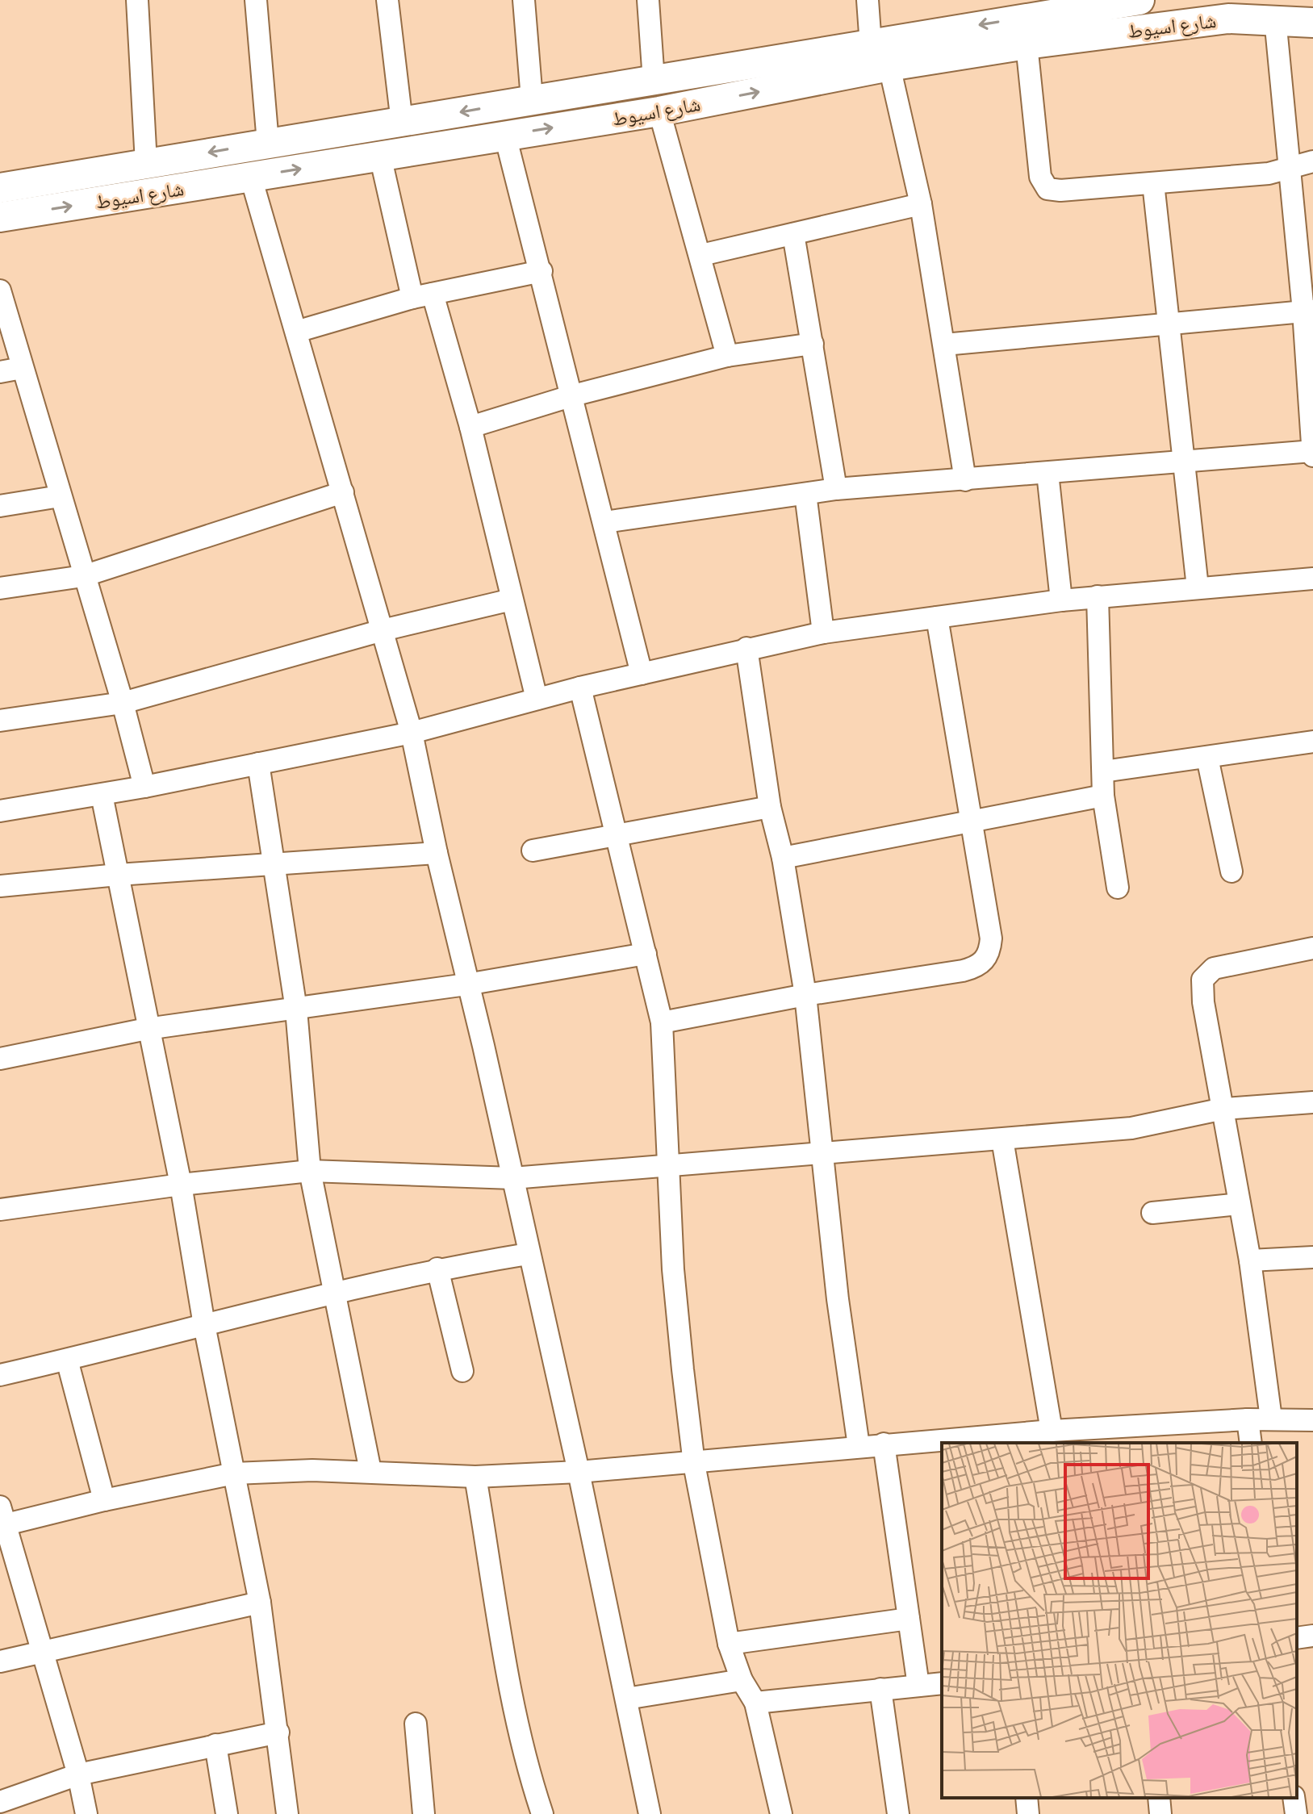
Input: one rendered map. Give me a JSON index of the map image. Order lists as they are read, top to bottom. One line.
{"streets":{"street":["شارع اسيوط"]}}
